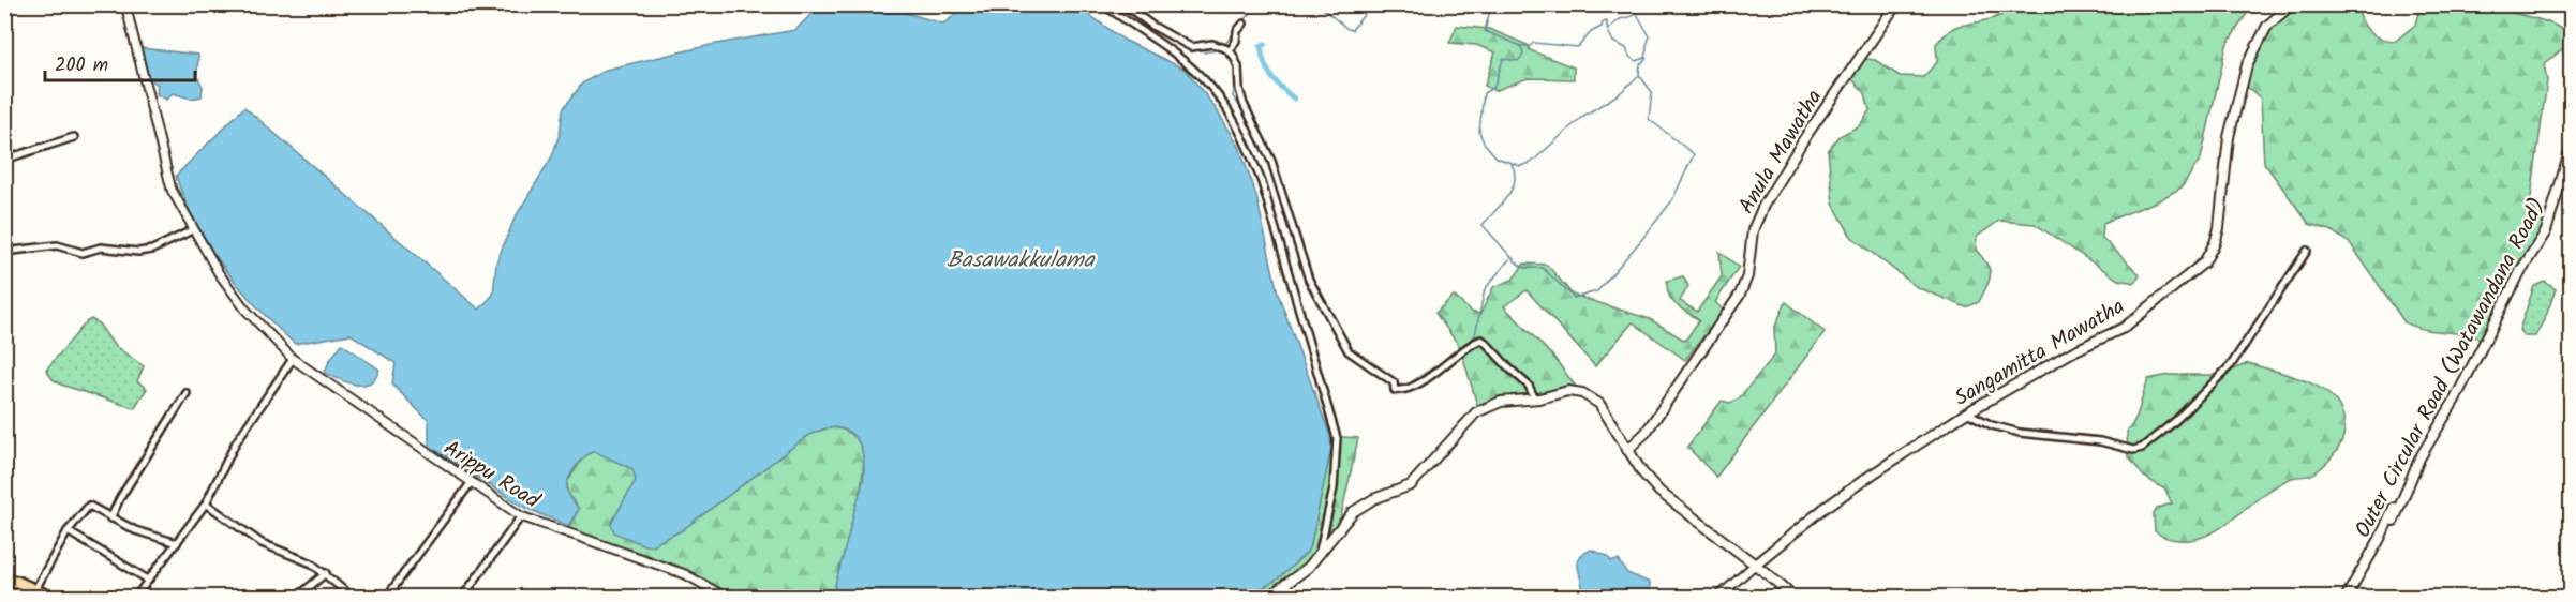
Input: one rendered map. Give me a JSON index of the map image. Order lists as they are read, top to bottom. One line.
{"streets":{"main road":["Anula Mawatha","Sangamitta Mawatha","Outer Circular Road (Watawandana Road)"],"street":["Arippu Road"]},"water":["Basawakkulama"],"scale_bar":"200 m"}
